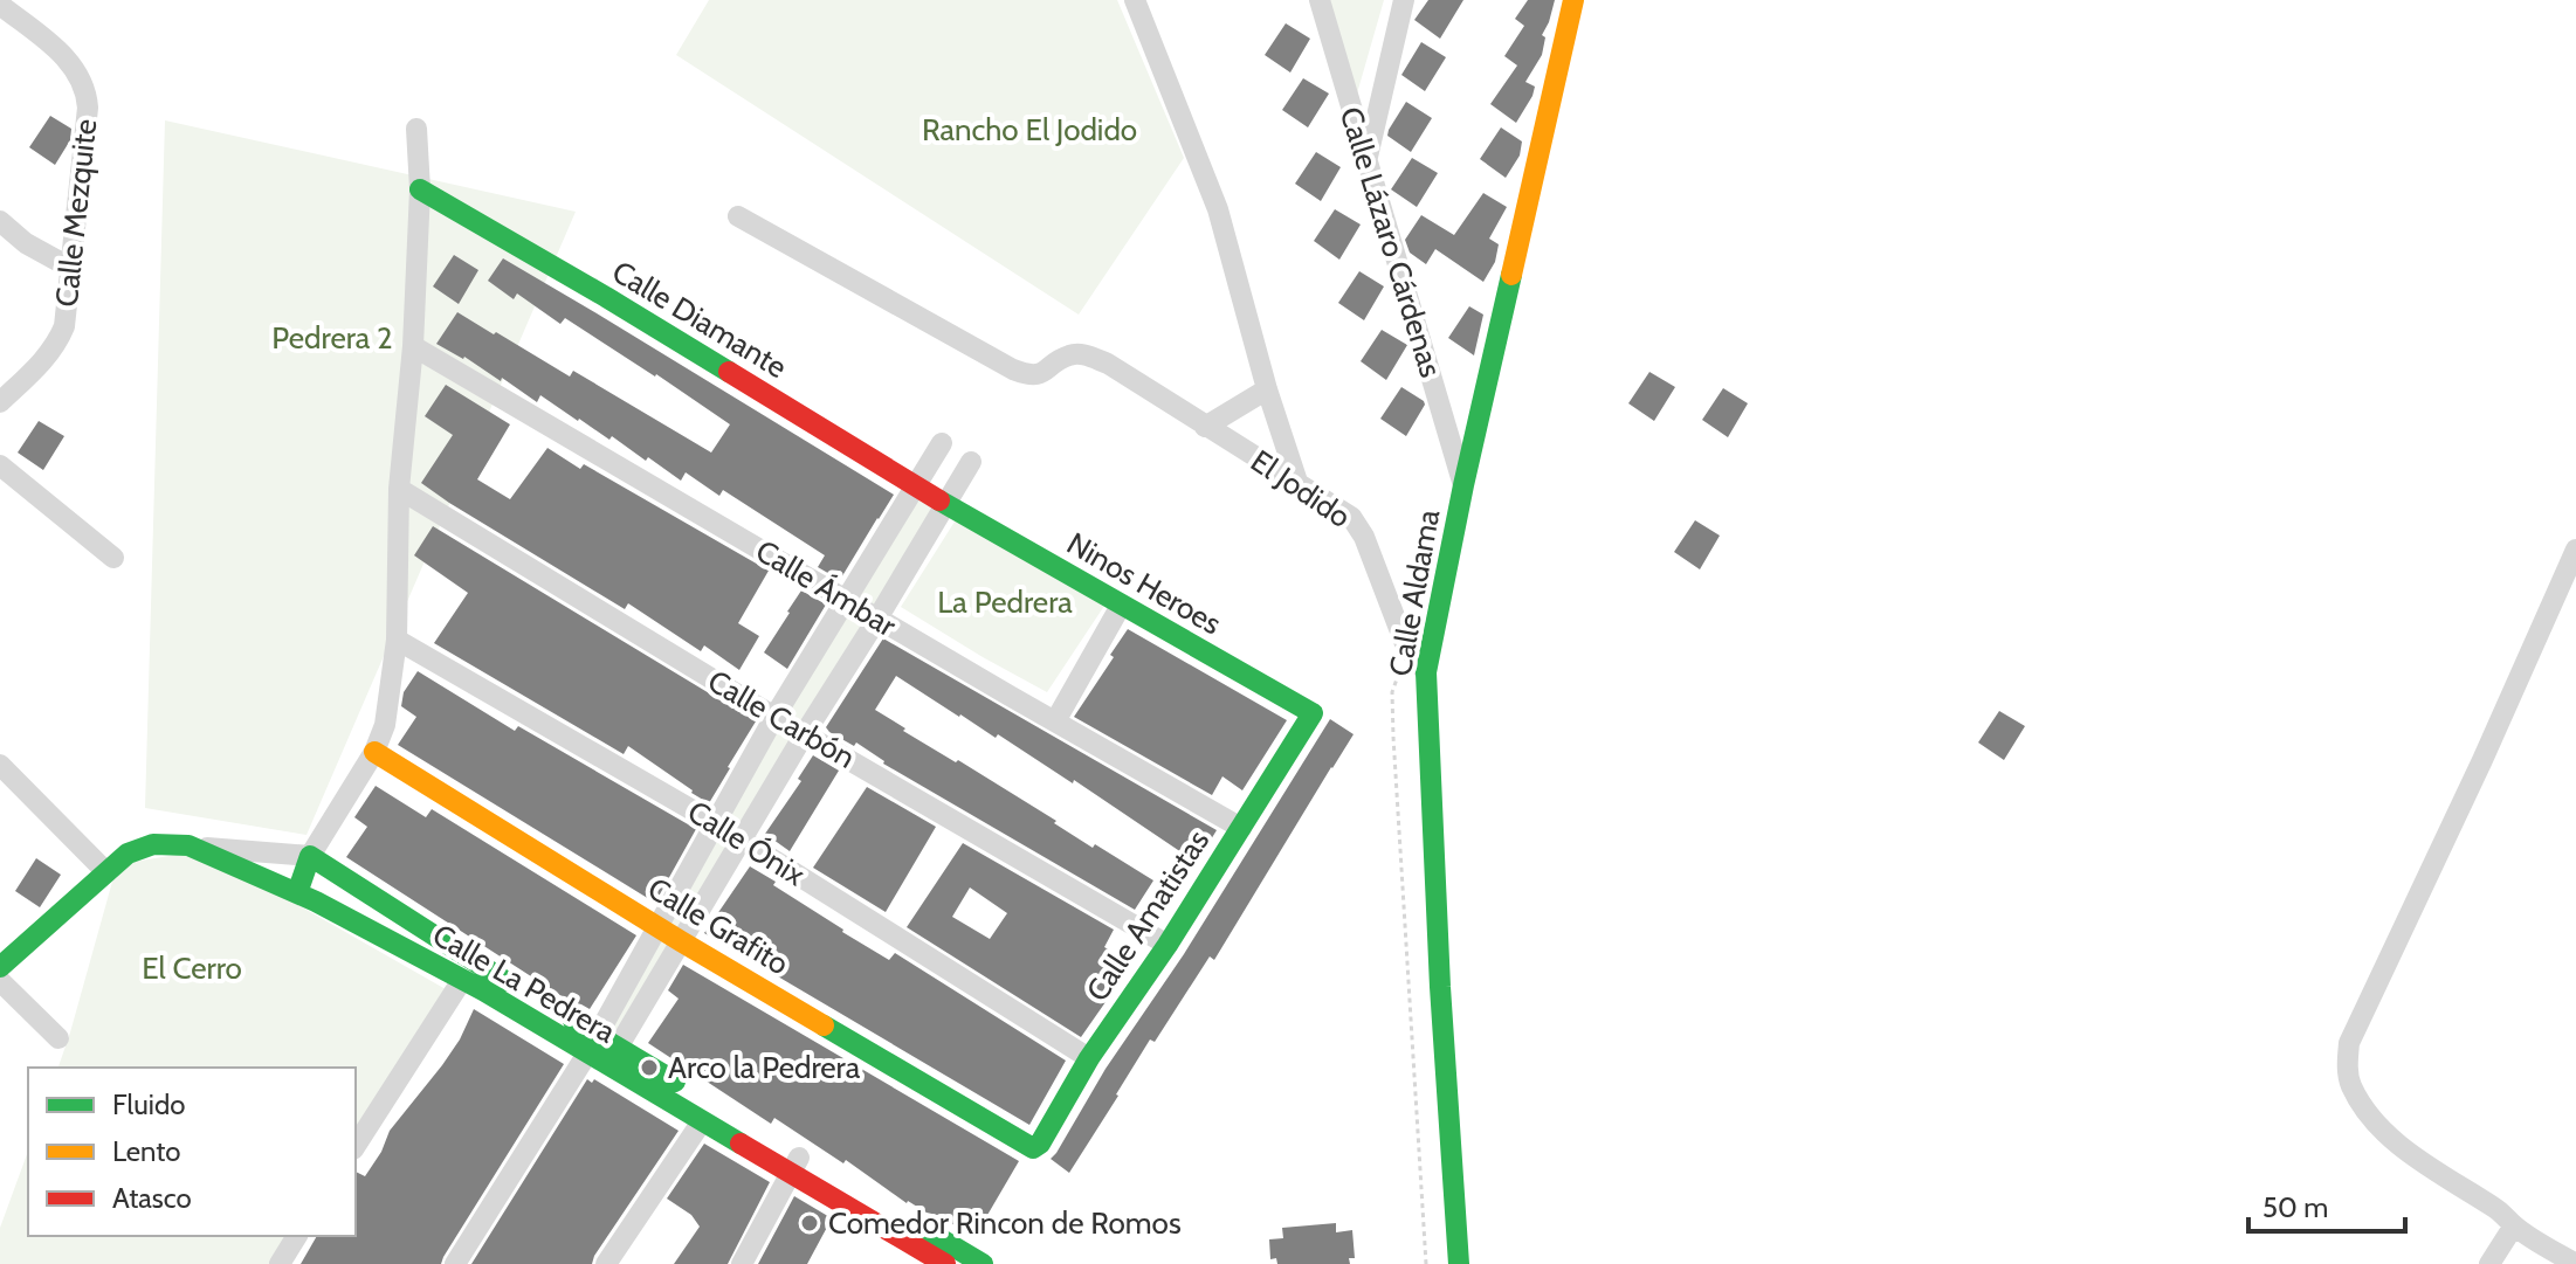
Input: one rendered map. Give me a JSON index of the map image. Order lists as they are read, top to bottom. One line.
{"streets":{"main road":["Calle Diamante","Ninos Heroes","Calle Aldama","Calle Amatistas","Calle Grafito","Calle La Pedrera"],"street":["Calle Mezquite","Calle Lázaro Cárdenas","El Jodido","Calle Ámbar","Calle Carbón","Calle Ónix"]},"crossings":[["Calle Lázaro Cárdenas","Calle Aldama"],["Calle Diamante","Ninos Heroes"],["El Jodido","Calle Aldama"],["Ninos Heroes","Calle Amatistas"],["Calle Ámbar","Calle Amatistas"],["Calle Carbón","Calle Amatistas"],["Calle Ónix","Calle Amatistas"],["Calle Amatistas","Calle Grafito"]],"parks":["Rancho El Jodido","Pedrera 2","La Pedrera","El Cerro"],"places":["Arco la Pedrera","Comedor Rincon de Romos"],"legend":["Fluido","Lento","Atasco"],"scale_bar":"50 m"}
